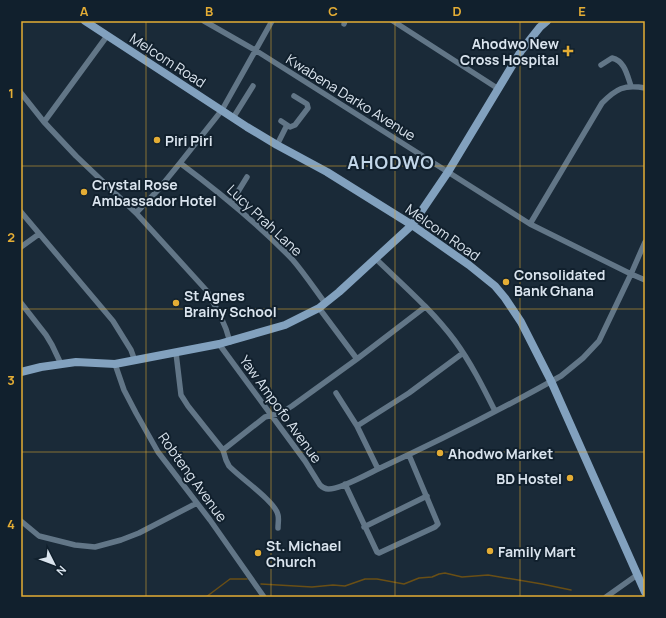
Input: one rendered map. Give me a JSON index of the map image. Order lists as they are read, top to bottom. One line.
{"streets":{"main road":["Melcom Road"],"street":["Kwabena Darko Avenue","Lucy Prah Lane","Yaw Ampofo Avenue","Robteng Avenue"]},"districts":["AHODWO"],"places":{"health":["Ahodwo New Cross Hospital"],"other":["Piri Piri","Crystal Rose Ambassador Hotel","Consolidated Bank Ghana","St Agnes Brainy School","Ahodwo Market","BD Hostel","Family Mart","St. Michael Church"]},"north":"bottom right","grid":{"columns":["A","B","C","D","E"],"rows":["1","2","3","4"]}}
